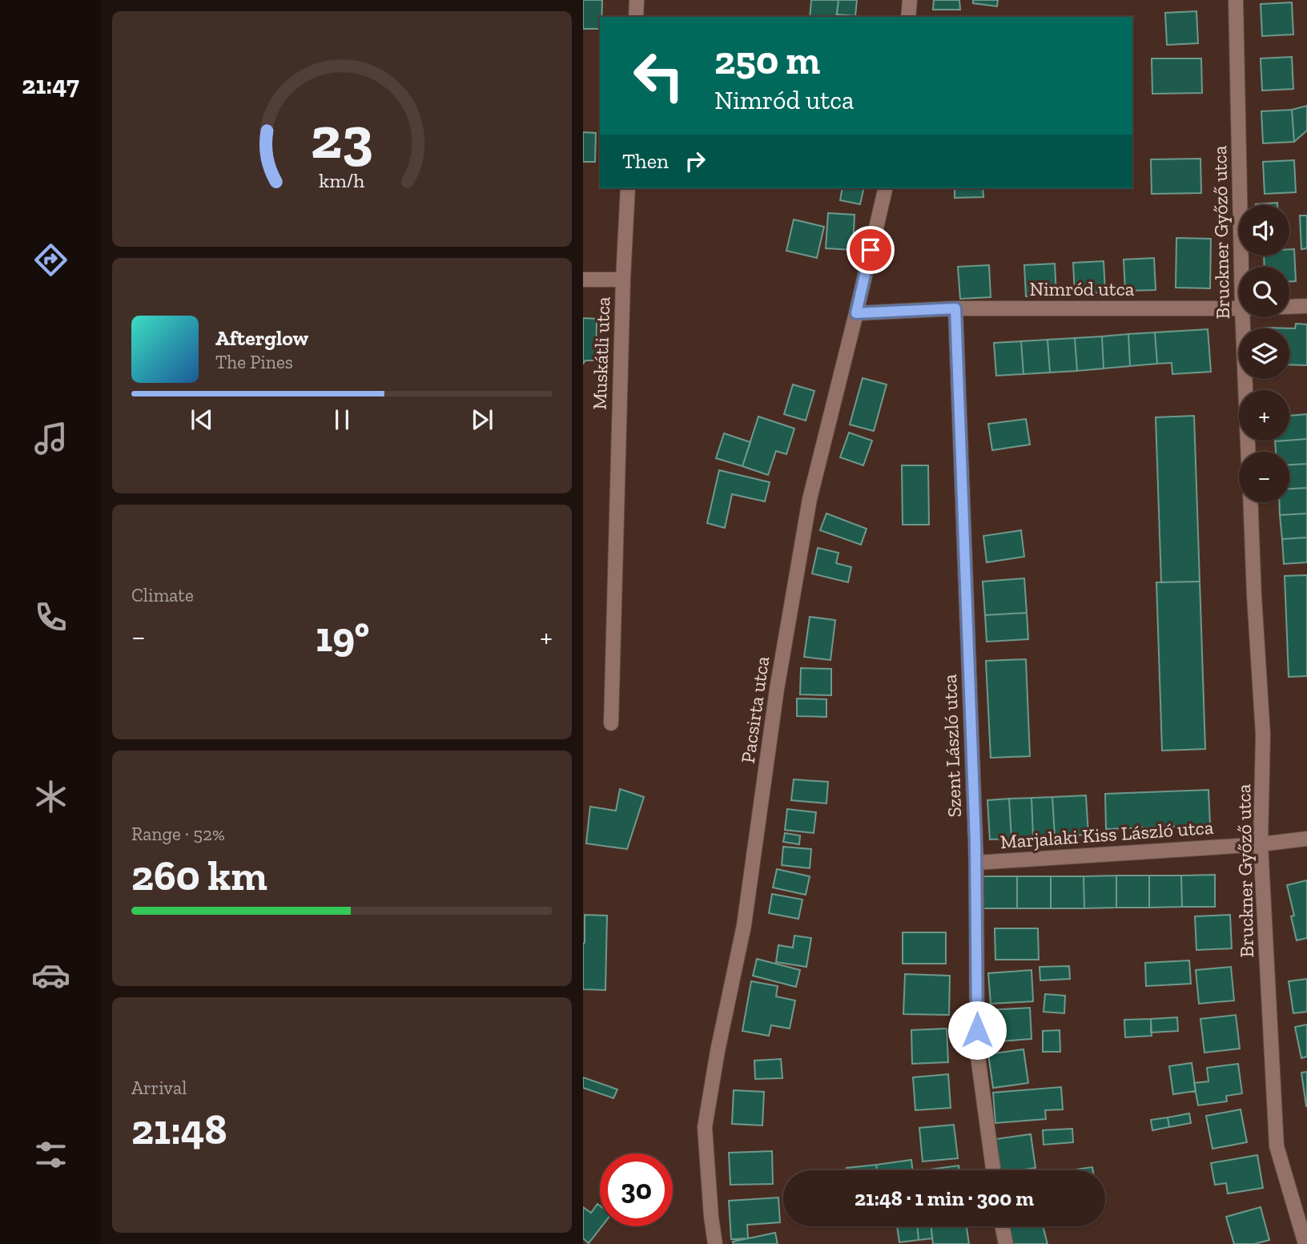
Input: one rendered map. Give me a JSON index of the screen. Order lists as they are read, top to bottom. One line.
{"streets":{"street":["Bruckner Győző utca","Nimród utca","Muskátli utca","Pacsirta utca","Szent László utca","Marjalaki Kiss László utca"]},"crossings":[["Bruckner Győző utca","Marjalaki Kiss László utca"],["Nimród utca","Pacsirta utca"],["Nimród utca","Szent László utca"],["Szent László utca","Marjalaki Kiss László utca"]],"page":{"tabs":"21:47","turn":["250 m","Nimród utca"],"then":"Then","map_buttons":["+","−"],"song":["Afterglow","The Pines"],"tile":["Climate",["Range · 52%","260 km"],["Arrival","21:48"]],"heat":["−","19°","+"],"limit":"30","trip":"21:48 · 1 min · 300 m","gauge":["23","km/h"]}}
